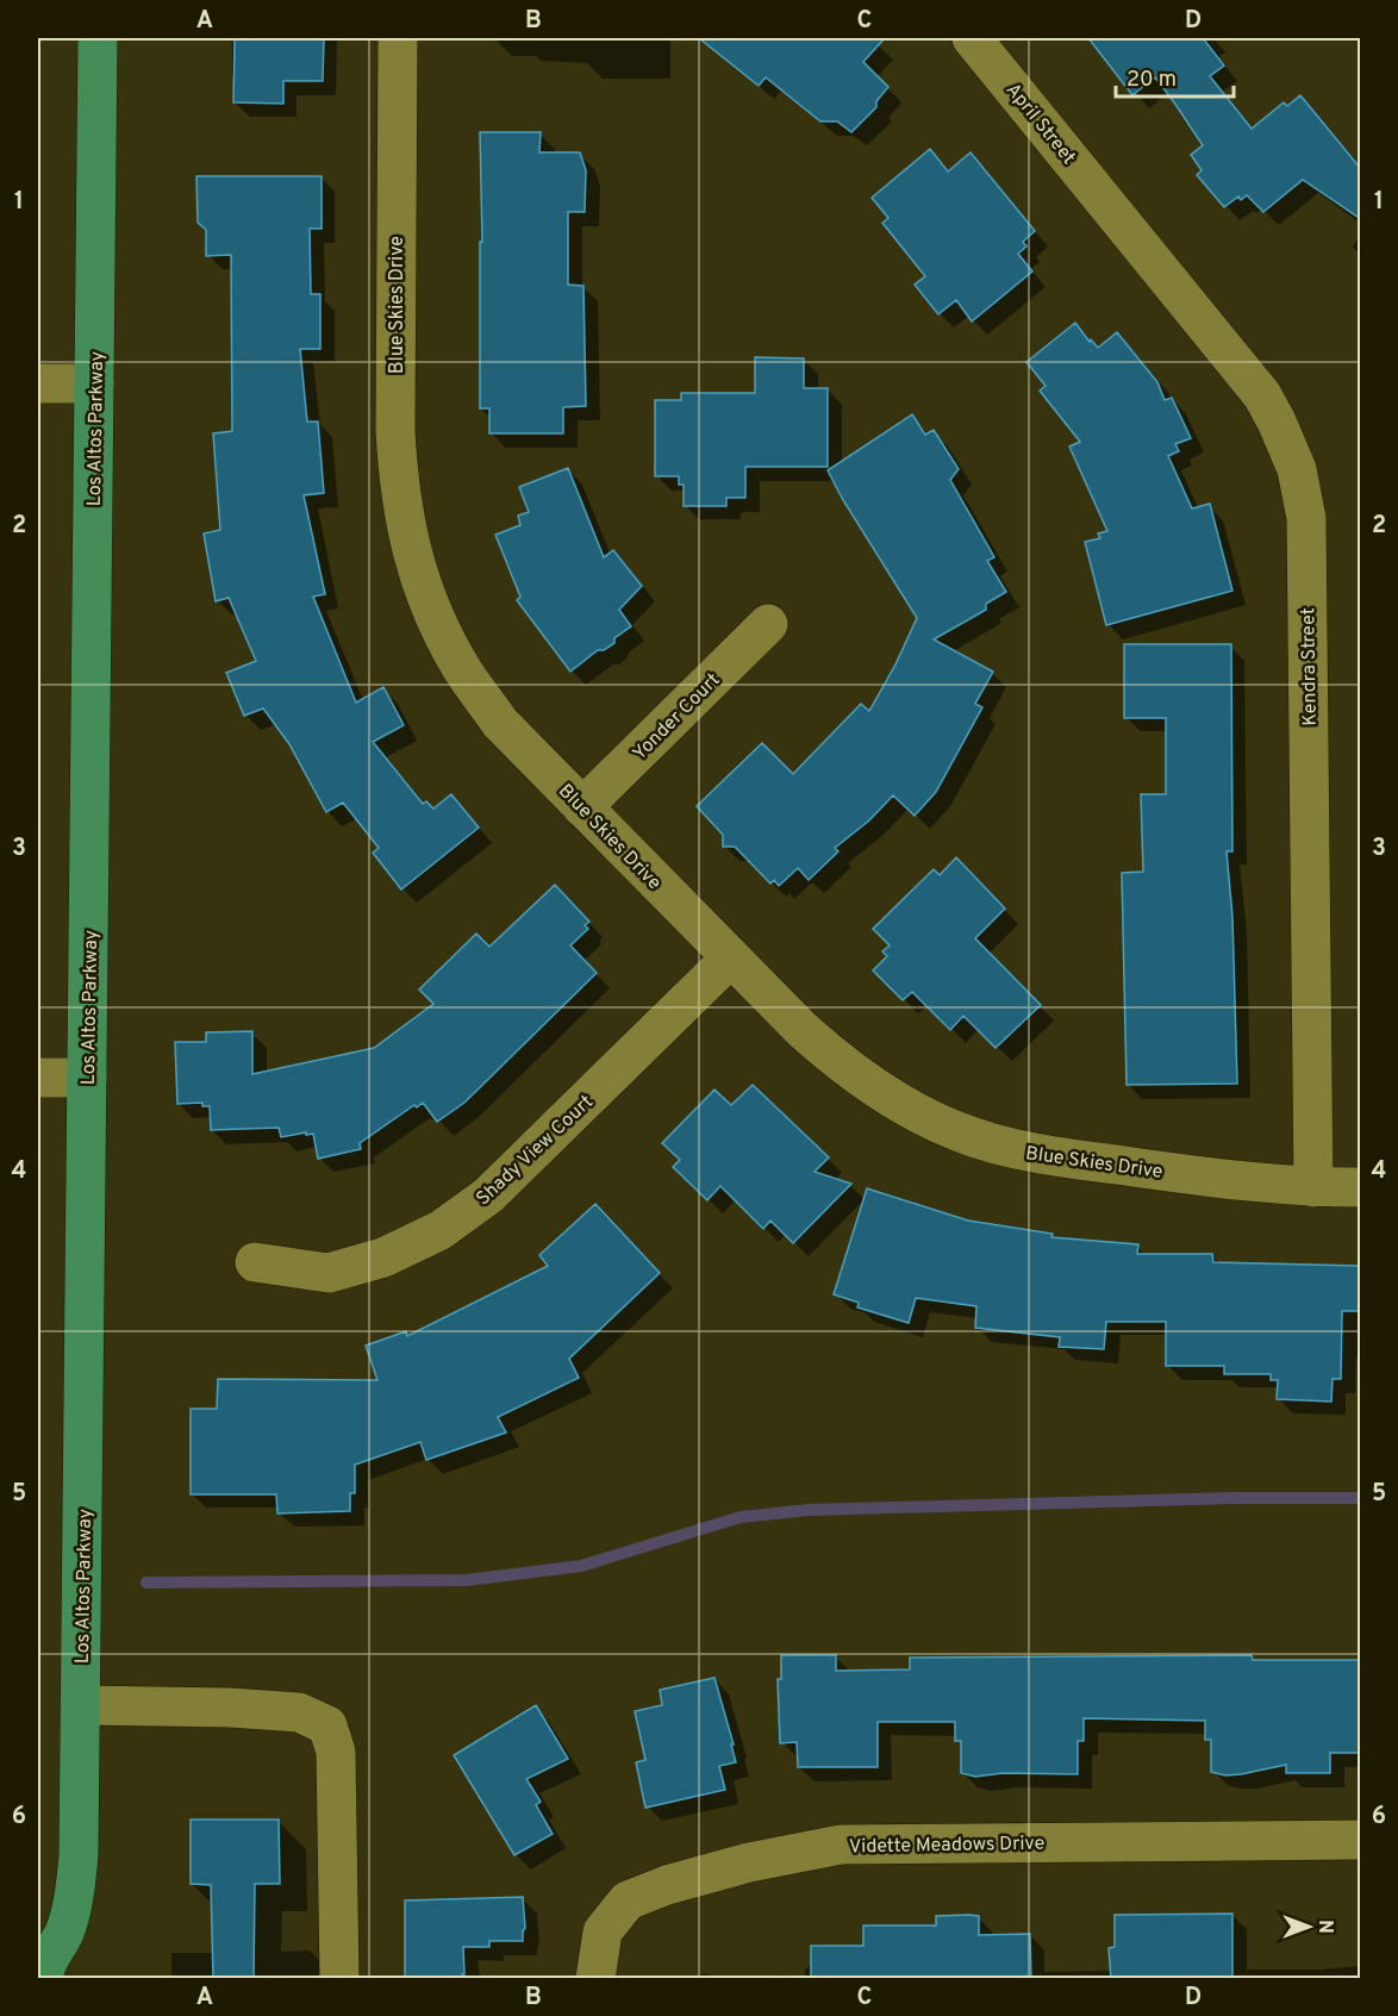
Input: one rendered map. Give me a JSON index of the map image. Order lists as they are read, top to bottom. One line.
{"streets":{"main road":["Los Altos Parkway"],"street":["April Street","Blue Skies Drive","Kendra Street","Yonder Court","Shady View Court","Vidette Meadows Drive"]},"crossings":[["April Street","Kendra Street"],["Blue Skies Drive","Kendra Street"],["Blue Skies Drive","Yonder Court"],["Blue Skies Drive","Shady View Court"]],"scale_bar":"20 m","north":"right","grid":{"columns":["A","B","C","D"],"rows":["1","2","3","4","5","6"]}}
